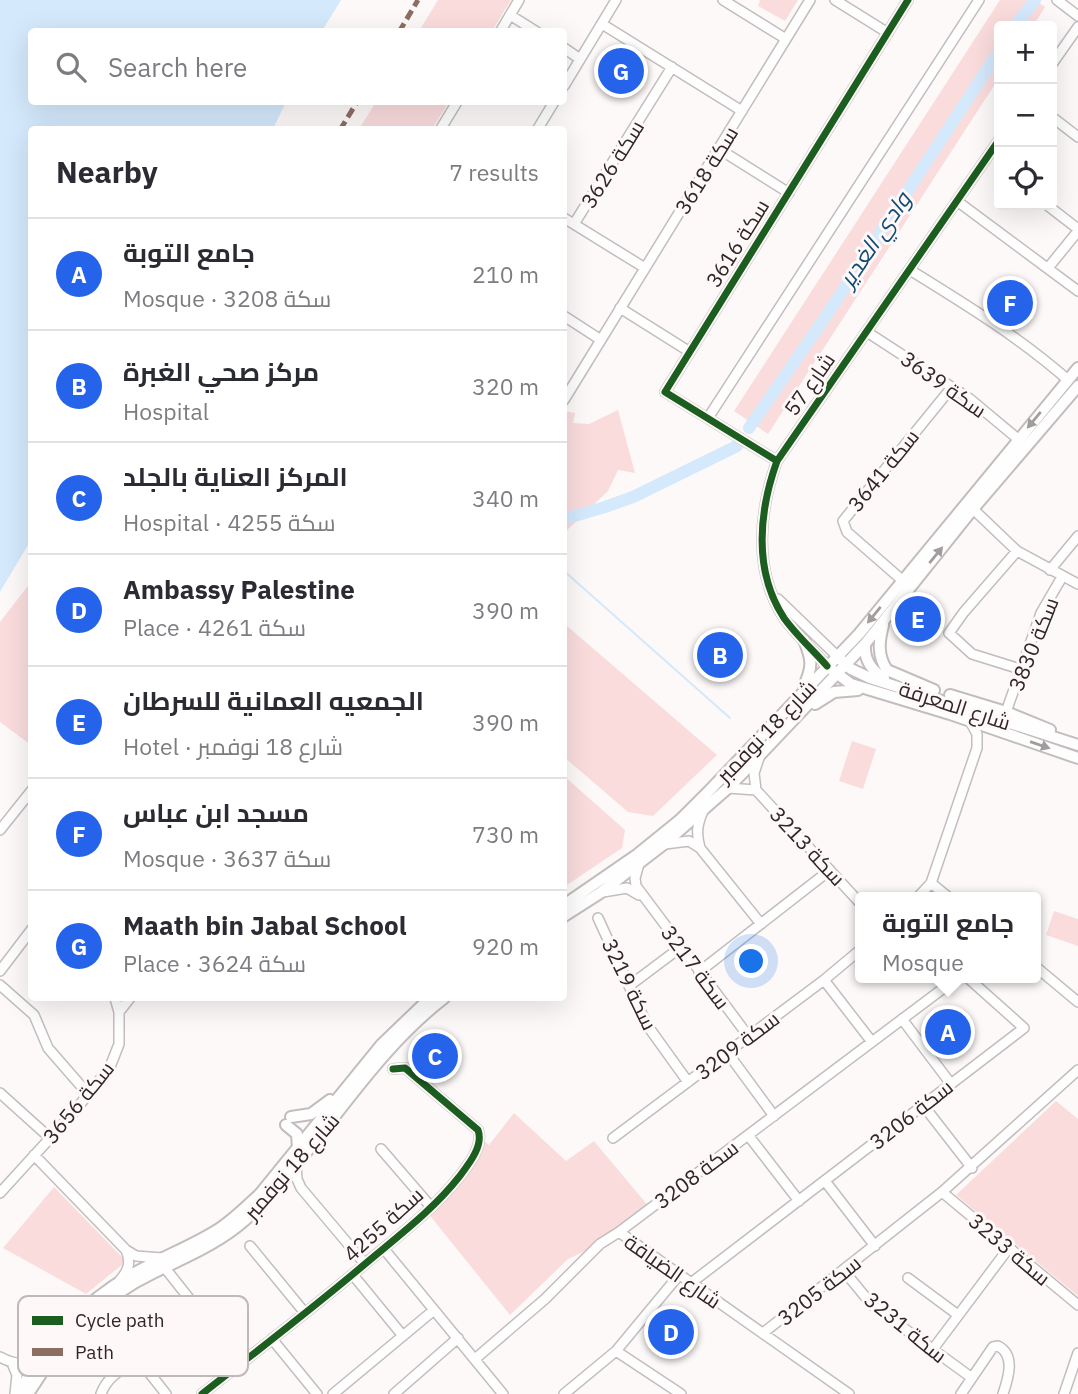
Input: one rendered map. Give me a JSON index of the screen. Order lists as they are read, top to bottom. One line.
{"streets":{"main road":["شارع المعرفة","شارع 18 نوفمبر"],"street":["سكة 3626","سكة 3618","سكة 3616","شارع 57","سكة 3639","سكة 3641","سكة 3830","سكة 3213","سكة 3217","سكة 3219","سكة 3209","سكة 3656","سكة 3206","سكة 3208","سكة 4255","سكة 3233","شارع الضيافة","سكة 3205","سكة 3231"]},"crossings":[["سكة 3618","سكة 3616"],["سكة 3616","شارع 57"],["شارع 57","سكة 3639"],["شارع 57","شارع 18 نوفمبر"],["سكة 3639","سكة 3641"],["سكة 3639","شارع 18 نوفمبر"],["سكة 3641","شارع 18 نوفمبر"],["شارع المعرفة","شارع 18 نوفمبر"],["شارع 18 نوفمبر","سكة 3213"],["سكة 3217","سكة 3209"],["سكة 3219","سكة 3209"],["سكة 3206","شارع الضيافة"],["سكة 3206","سكة 3205"],["سكة 3208","شارع الضيافة"],["سكة 3233","سكة 3205"],["شارع الضيافة","سكة 3205"],["سكة 3205","سكة 3231"]],"water":["وادي الغدير"],"legend":["Cycle path","Path"],"page":{"map_buttons":["+","−"],"search":"Search here","pins":["G","F","E","B","A","C","D"],"heading":["Nearby","7 results"],"list":[{"mark":"A","name":"جامع التوبة","note":"Mosque · سكة 3208","value":"210 m"},{"mark":"B","name":"مركز صحي الغبرة","note":"Hospital","value":"320 m"},{"mark":"C","name":"المركز العناية بالجلد","note":"Hospital · سكة 4255","value":"340 m"},{"mark":"D","name":"Ambassy Palestine","note":"Place · سكة 4261","value":"390 m"},{"mark":"E","name":"الجمعيه العمانية للسرطان","note":"Hotel · شارع 18 نوفمبر","value":"390 m"},{"mark":"F","name":"مسجد ابن عباس","note":"Mosque · سكة 3637","value":"730 m"},{"mark":"G","name":"Maath bin Jabal School","note":"Place · سكة 3624","value":"920 m"}],"popup":["جامع التوبة","Mosque"]}}
